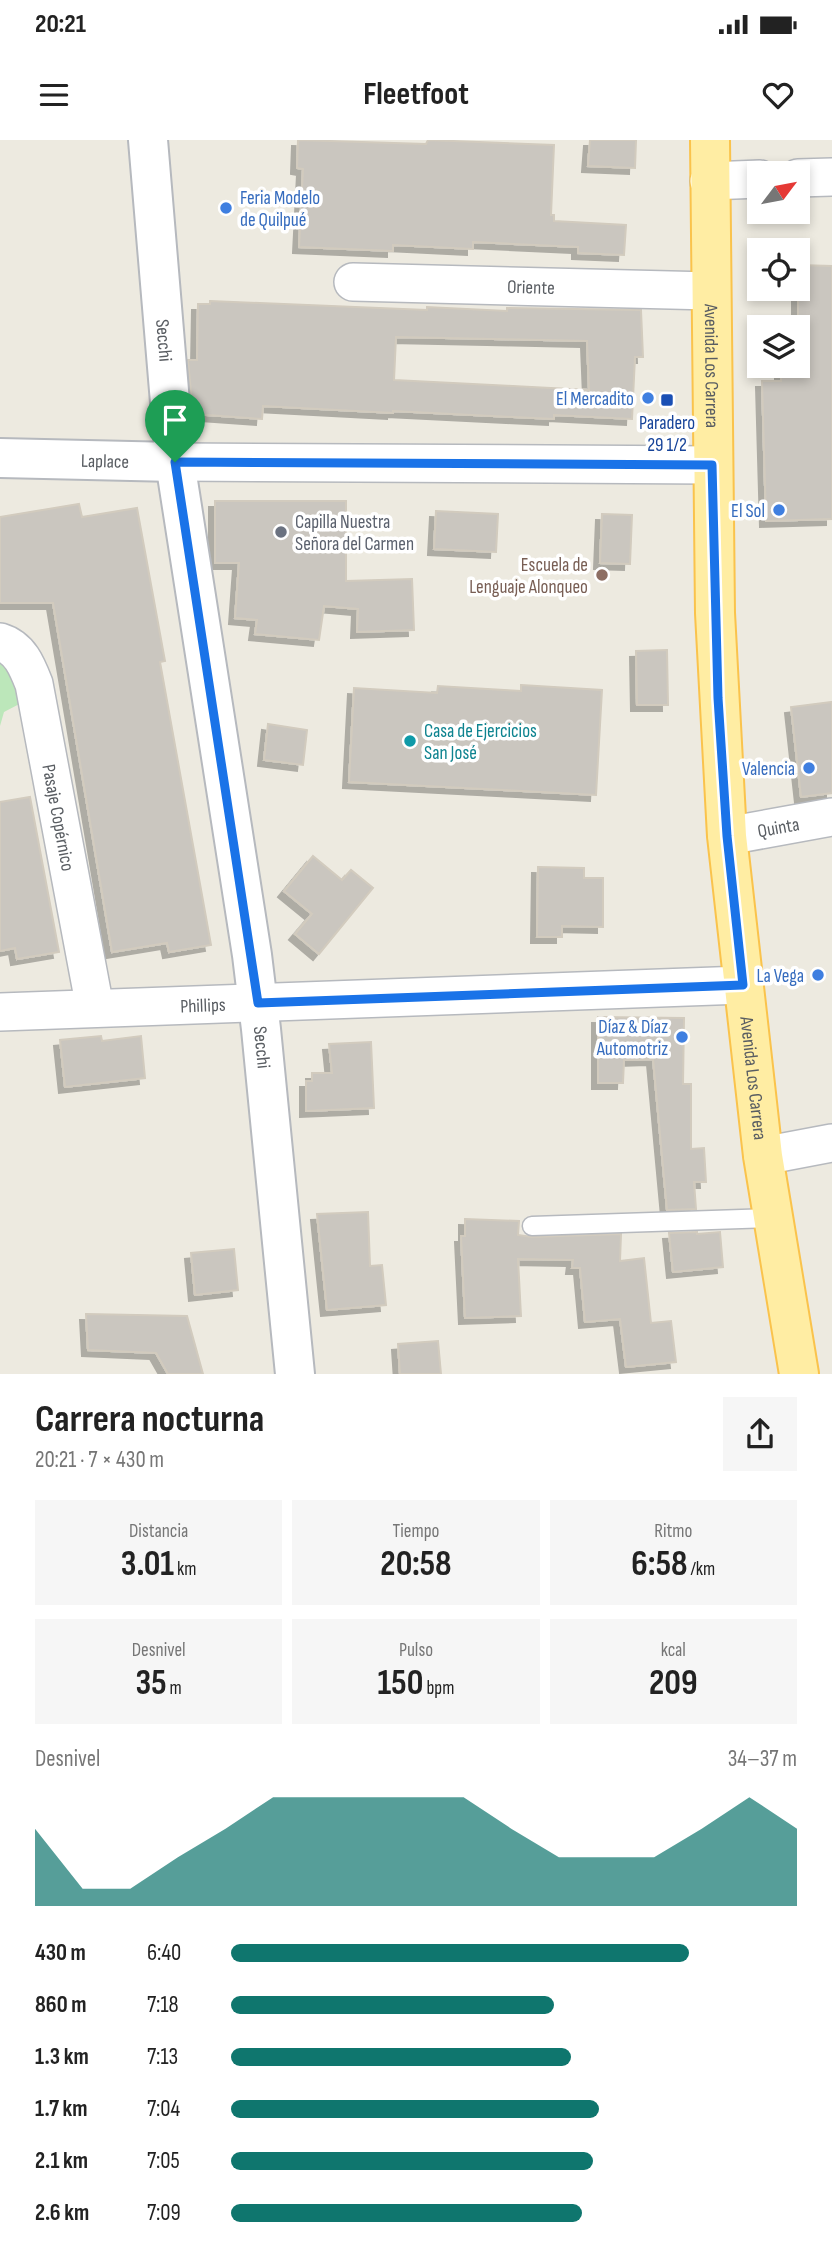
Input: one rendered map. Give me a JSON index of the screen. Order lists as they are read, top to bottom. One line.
{"streets":{"main road":["Avenida Los Carrera"],"street":["Oriente","Secchi","Laplace","Pasaje Copérnico","Quinta","Phillips"]},"crossings":[["Oriente","Avenida Los Carrera"],["Secchi","Laplace"],["Secchi","Phillips"],["Avenida Los Carrera","Laplace"],["Avenida Los Carrera","Quinta"],["Avenida Los Carrera","Phillips"],["Pasaje Copérnico","Phillips"]],"places":{"other":["Feria Modelo de Quilpué","El Mercadito","El Sol","Capilla Nuestra Señora del Carmen","Escuela de Lenguaje Alonqueo","Casa de Ejercicios San José","Valencia","La Vega","Díaz & Díaz Automotriz"],"transit":["Paradero 29 1/2"]},"north":"top right","page":{"status":"20:21","header":"Fleetfoot","heading":["Carrera nocturna","20:21 · 7 × 430 m"],"stats":[["Distancia","3.01 km"],["Tiempo","20:58"],["Ritmo","6:58 /km"],["Desnivel","35 m"],["Pulso","150 bpm"],["kcal","209"]],"chart":["Desnivel","34–37 m"],"list":[{"name":"430 m","note":"6:40"},{"name":"860 m","note":"7:18"},{"name":"1.3 km","note":"7:13"},{"name":"1.7 km","note":"7:04"},{"name":"2.1 km","note":"7:05"},{"name":"2.6 km","note":"7:09"}]}}
